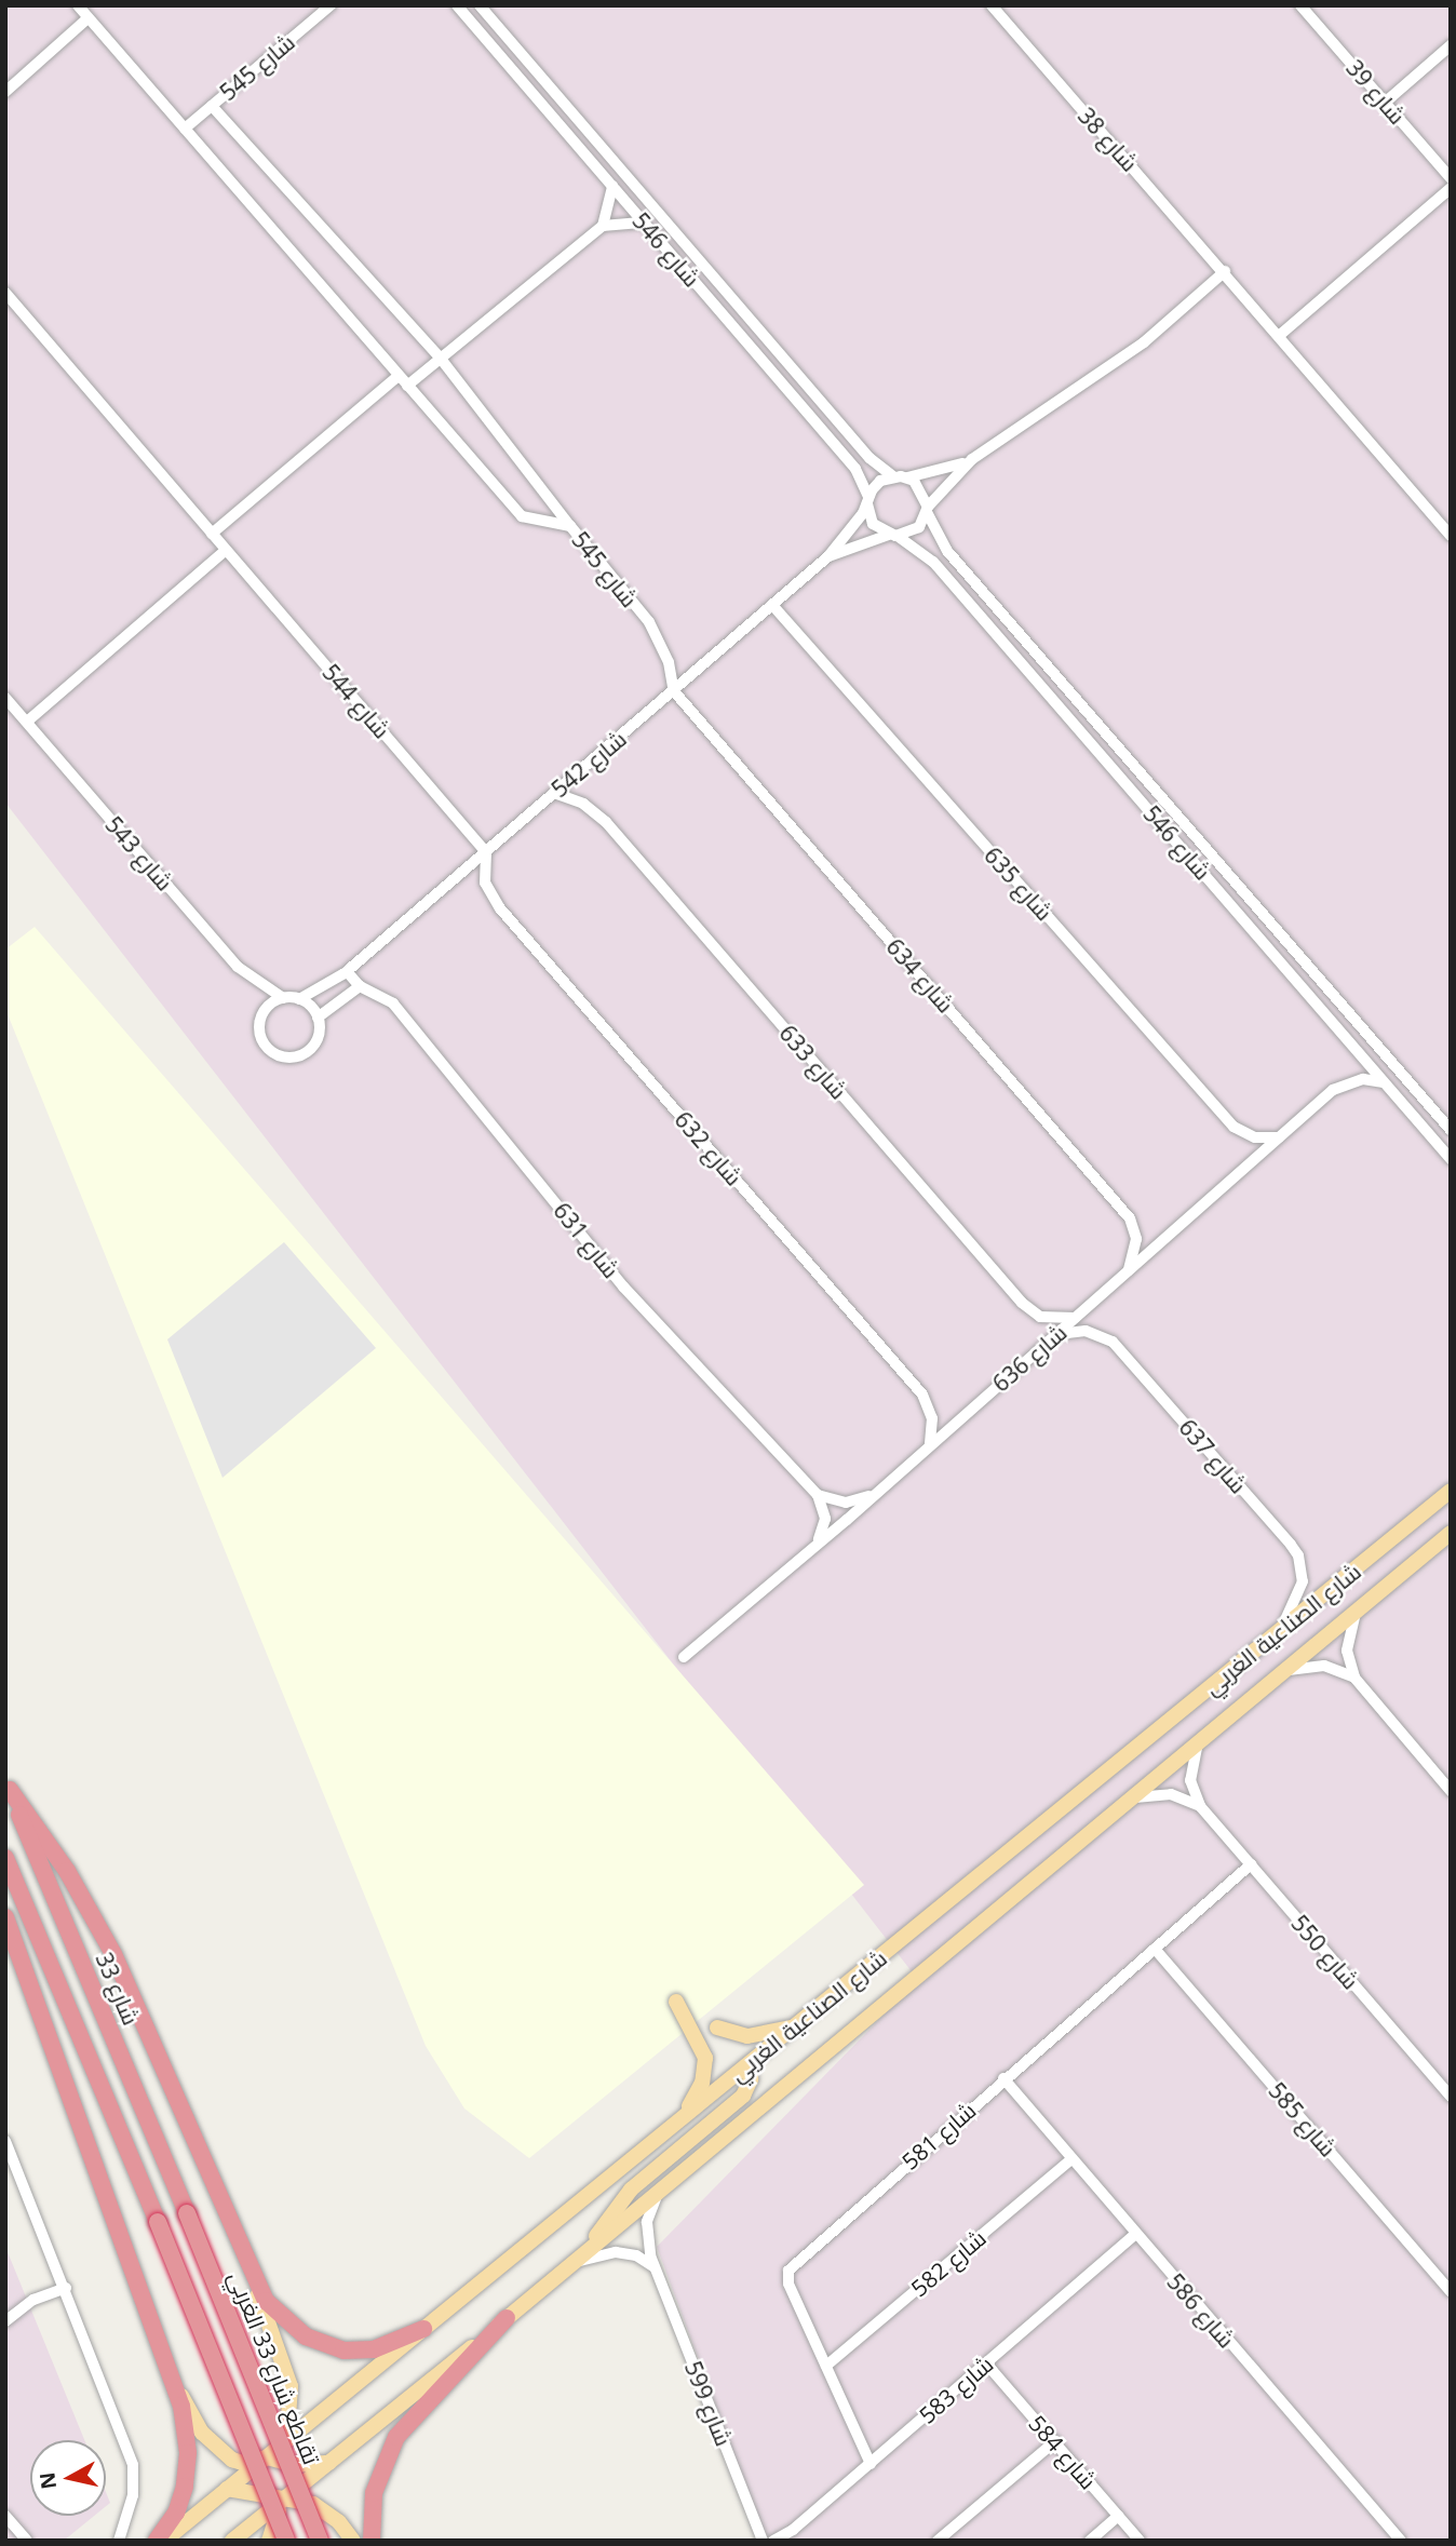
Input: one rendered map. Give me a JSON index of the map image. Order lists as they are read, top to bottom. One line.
{"streets":{"highway":["شارع 33","تقاطع شارع 33 الغربي"],"main road":["شارع الصناعية الغربي"],"street":["شارع 545","شارع 39","شارع 38","شارع 546","شارع 544","شارع 542","شارع 543","شارع 635","شارع 634","شارع 633","شارع 632","شارع 631","شارع 636","شارع 637","شارع 550","شارع 585","شارع 581","شارع 582","شارع 586","شارع 583","شارع 599","شارع 584"]},"crossings":[["شارع 545","شارع 542"],["شارع 545","شارع 634"],["شارع 546","شارع 542"],["شارع 546","شارع 636"],["شارع 544","شارع 542"],["شارع 544","شارع 632"],["شارع 542","شارع 543"],["شارع 542","شارع 635"],["شارع 542","شارع 634"],["شارع 542","شارع 633"],["شارع 542","شارع 632"],["شارع 635","شارع 636"],["شارع 634","شارع 636"],["شارع 633","شارع 636"],["شارع 632","شارع 636"],["شارع 636","شارع 637"],["شارع 637","شارع الصناعية الغربي"],["شارع الصناعية الغربي","شارع 550"],["شارع الصناعية الغربي","شارع 599"],["شارع 550","شارع 581"],["شارع 33","تقاطع شارع 33 الغربي"],["شارع 585","شارع 581"],["شارع 581","شارع 582"],["شارع 581","شارع 586"],["شارع 581","شارع 583"],["شارع 582","شارع 586"],["شارع 586","شارع 583"],["شارع 583","شارع 584"]],"north":"left"}
